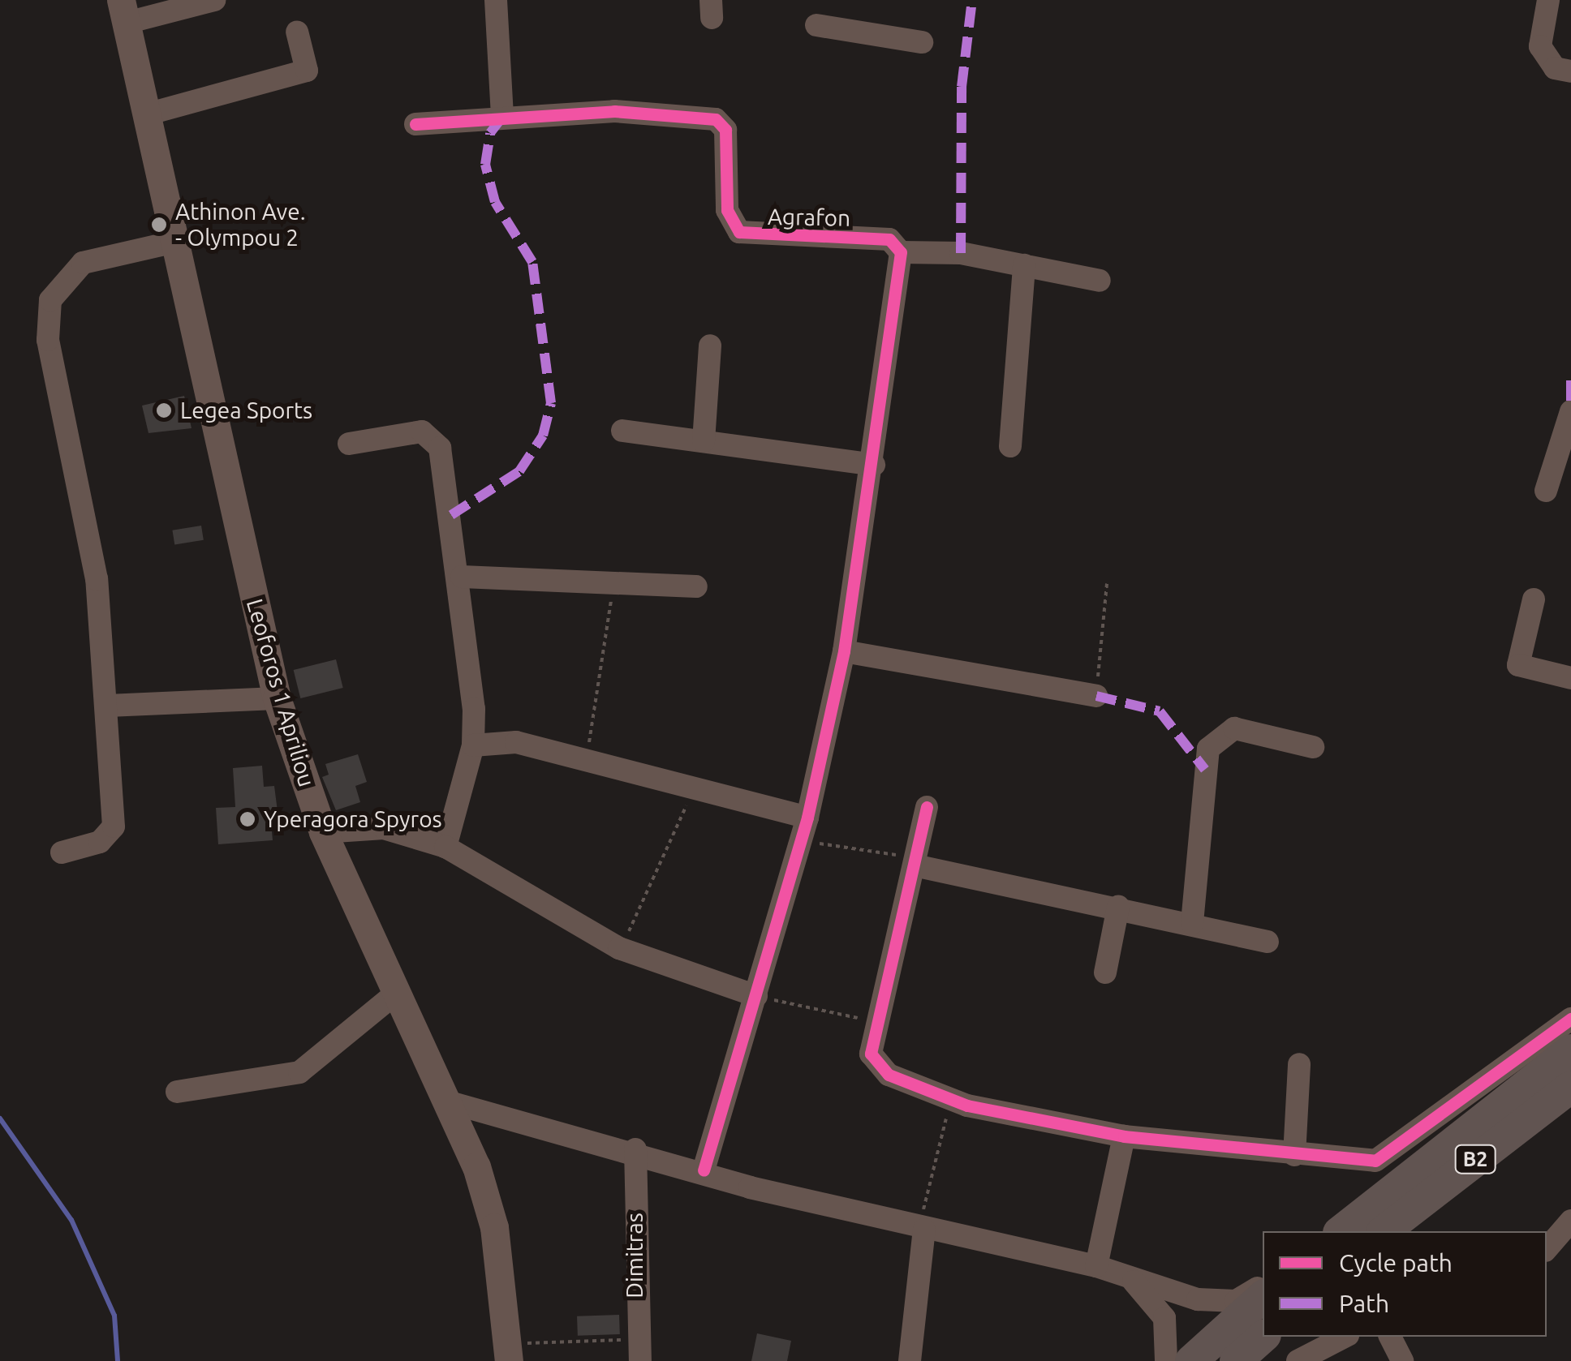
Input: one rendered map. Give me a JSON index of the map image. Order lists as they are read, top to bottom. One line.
{"streets":{"highway":["B2"],"main road":["Leoforos 1 Apriliou"],"street":["Agrafon","Dimitras"]},"places":["Athinon Ave. - Olympou 2","Legea Sports","Yperagora Spyros"],"legend":["Cycle path","Path"]}
